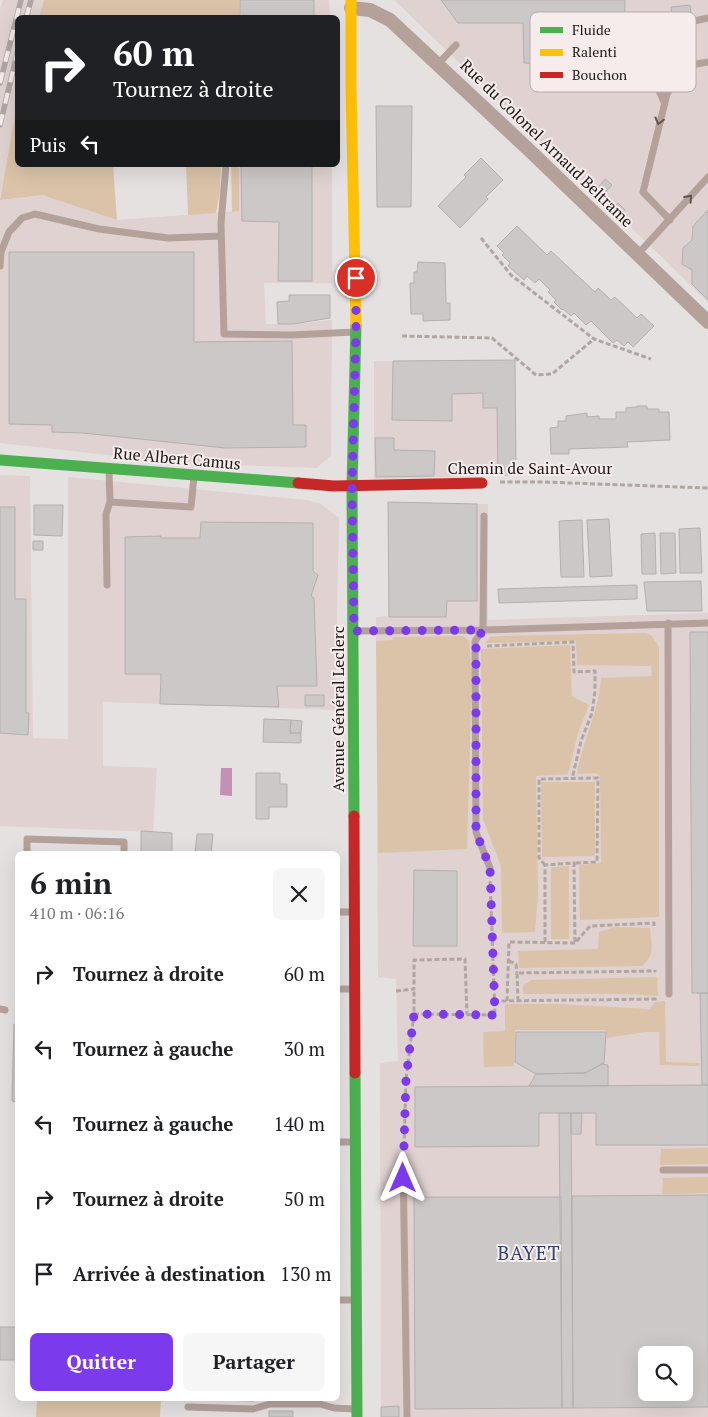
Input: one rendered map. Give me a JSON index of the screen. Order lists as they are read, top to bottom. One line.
{"streets":{"main road":["Rue Albert Camus","Chemin de Saint-Avour","Avenue Général Leclerc"],"street":["Rue du Colonel Arnaud Beltrame"]},"crossings":[["Rue du Colonel Arnaud Beltrame","Avenue Général Leclerc"],["Rue Albert Camus","Chemin de Saint-Avour"],["Rue Albert Camus","Avenue Général Leclerc"],["Chemin de Saint-Avour","Avenue Général Leclerc"]],"districts":["BAYET"],"legend":["Fluide","Ralenti","Bouchon"],"page":{"turn":["60 m","Tournez à droite"],"then":"Puis","heading":["6 min","410 m · 06:16"],"list":[{"name":"Tournez à droite","value":"60 m"},{"name":"Tournez à gauche","value":"30 m"},{"name":"Tournez à gauche","value":"140 m"},{"name":"Tournez à droite","value":"50 m"},{"name":"Arrivée à destination","value":"130 m"}],"buttons":["Quitter","Partager"]}}
